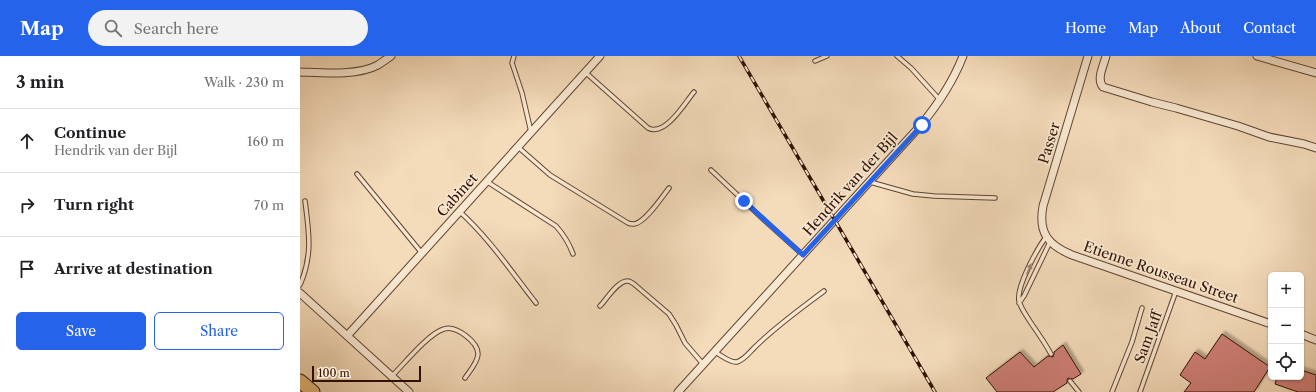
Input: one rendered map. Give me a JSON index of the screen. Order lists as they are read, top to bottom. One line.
{"streets":{"street":["Passer","Hendrik van der Bijl","Cabinet","Etienne Rousseau Street"],"lane":["Sam Jaff"]},"crossings":[["Passer","Etienne Rousseau Street"],["Etienne Rousseau Street","Sam Jaff"]],"scale_bar":"100 m","page":{"header":"Map","search":"Search here","nav":["Home","Map","About","Contact"],"heading":["3 min","Walk · 230 m"],"list":[["Continue","Hendrik van der Bijl","160 m"],["Turn right","70 m"],"Arrive at destination"],"map_buttons":["+","−"],"buttons":["Save","Share"],"scale":"100 m"}}
